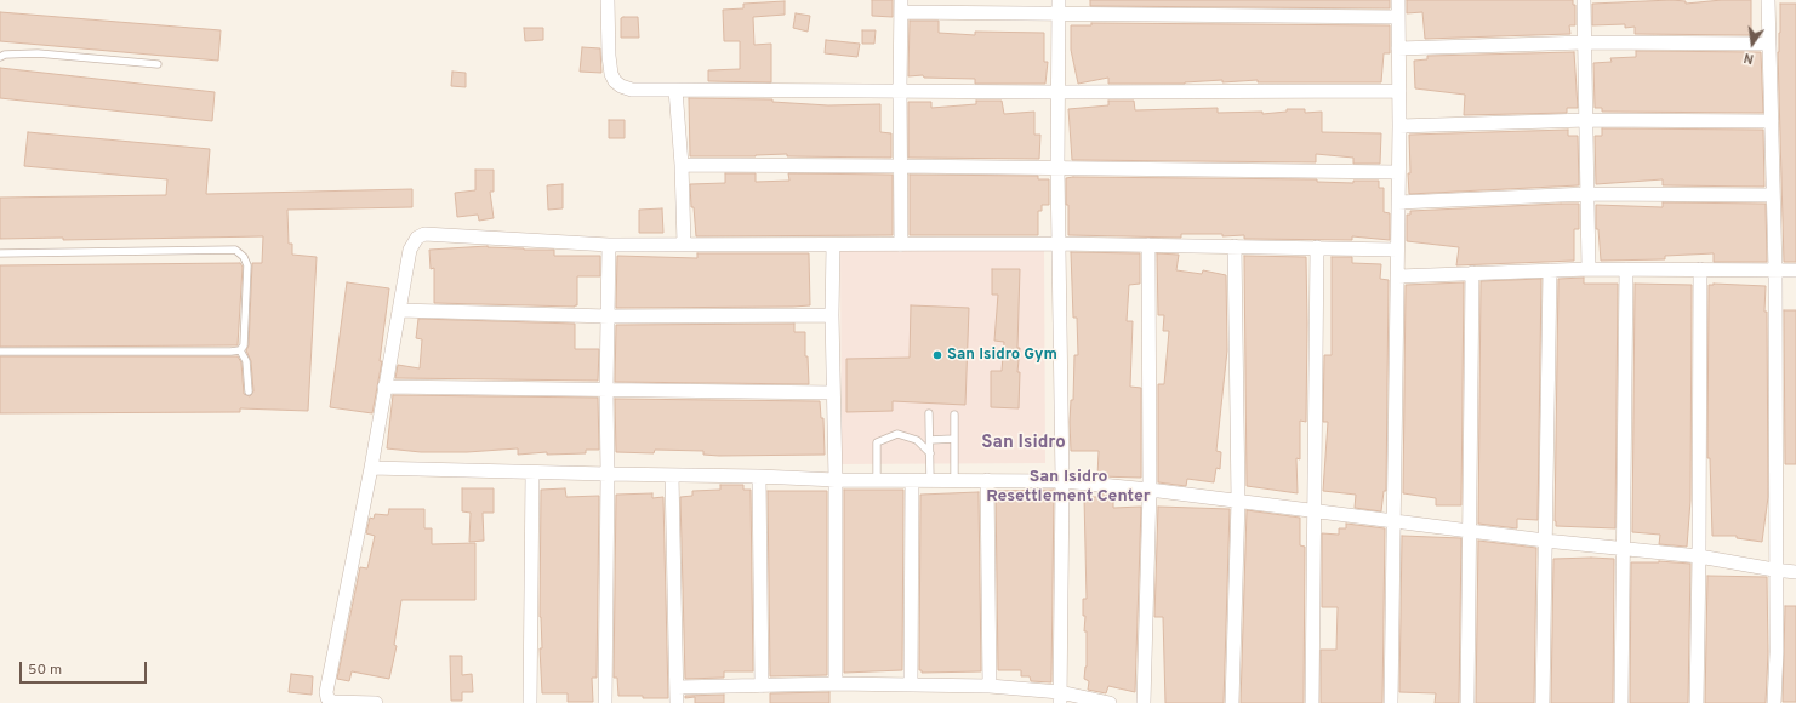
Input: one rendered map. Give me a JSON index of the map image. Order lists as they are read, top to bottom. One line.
{"districts":["San Isidro","San Isidro Resettlement Center"],"places":["San Isidro Gym"],"scale_bar":"50 m","north":"bottom"}
